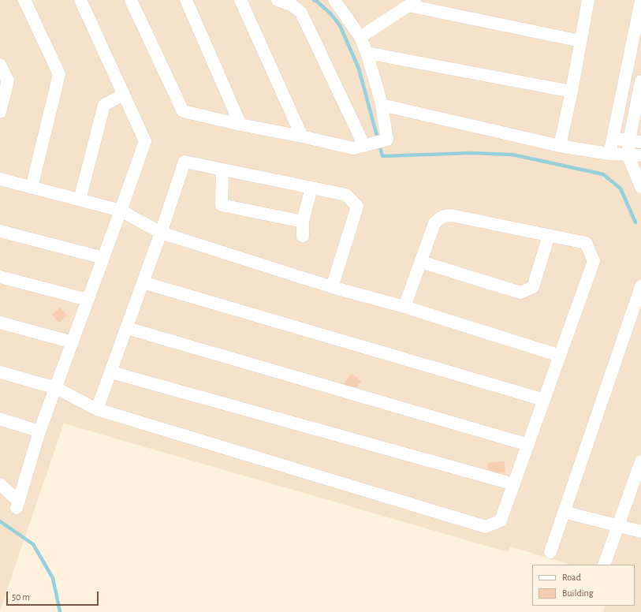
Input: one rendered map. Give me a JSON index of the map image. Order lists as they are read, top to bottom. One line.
{"legend":["Road","Building"],"scale_bar":"50 m"}
